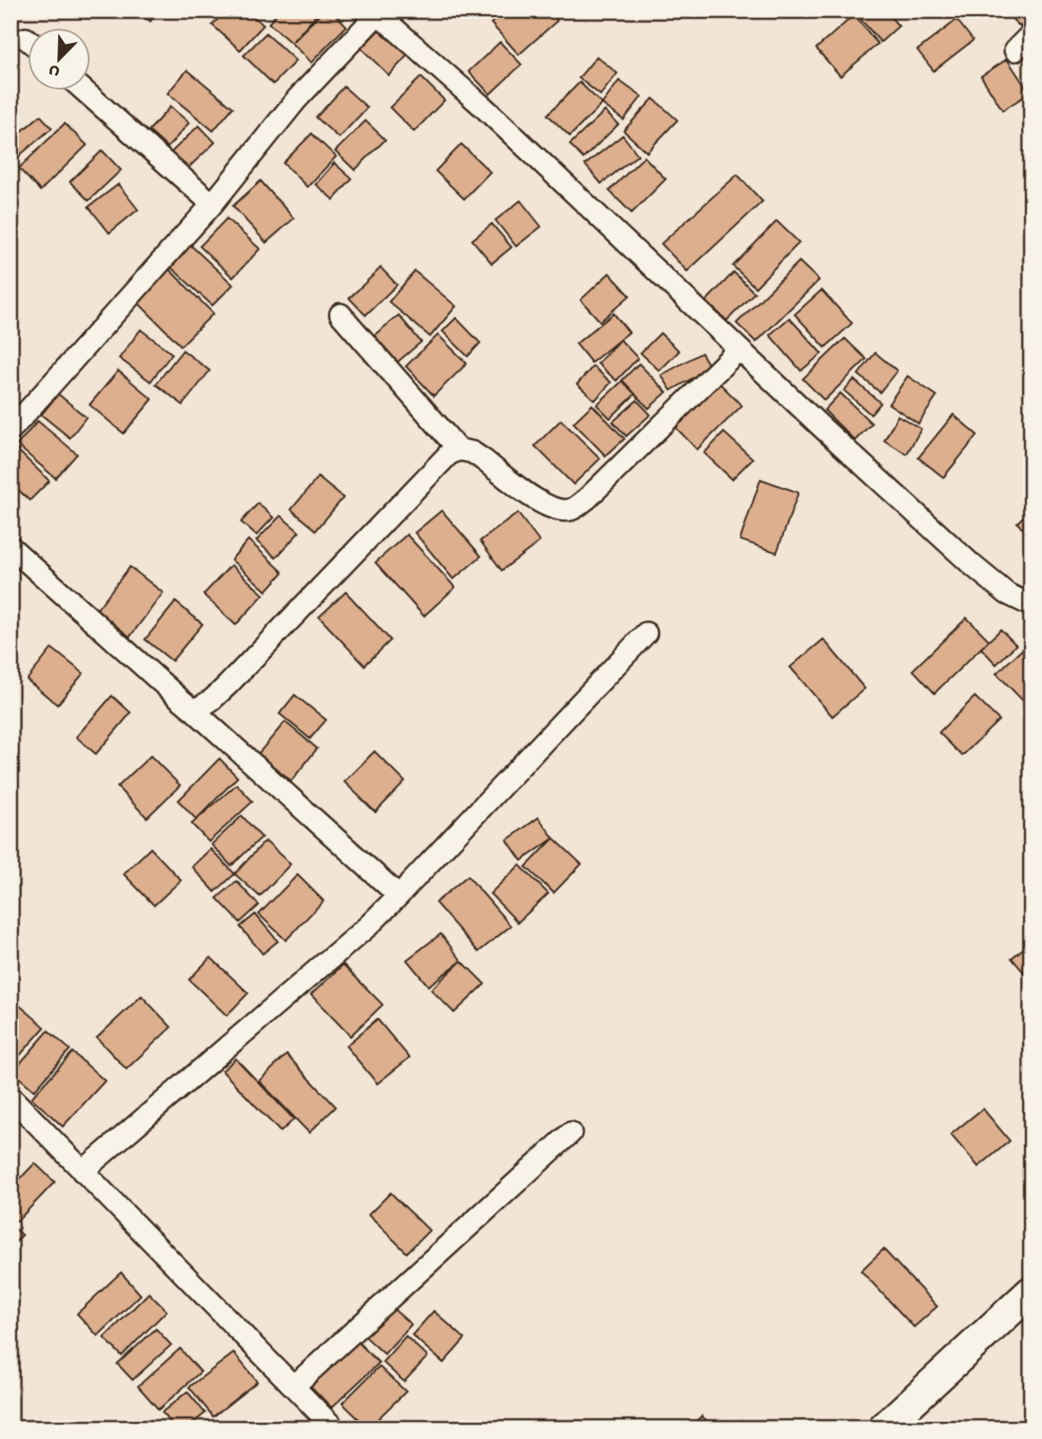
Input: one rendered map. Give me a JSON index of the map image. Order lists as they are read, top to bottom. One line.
{"north":"bottom left"}
